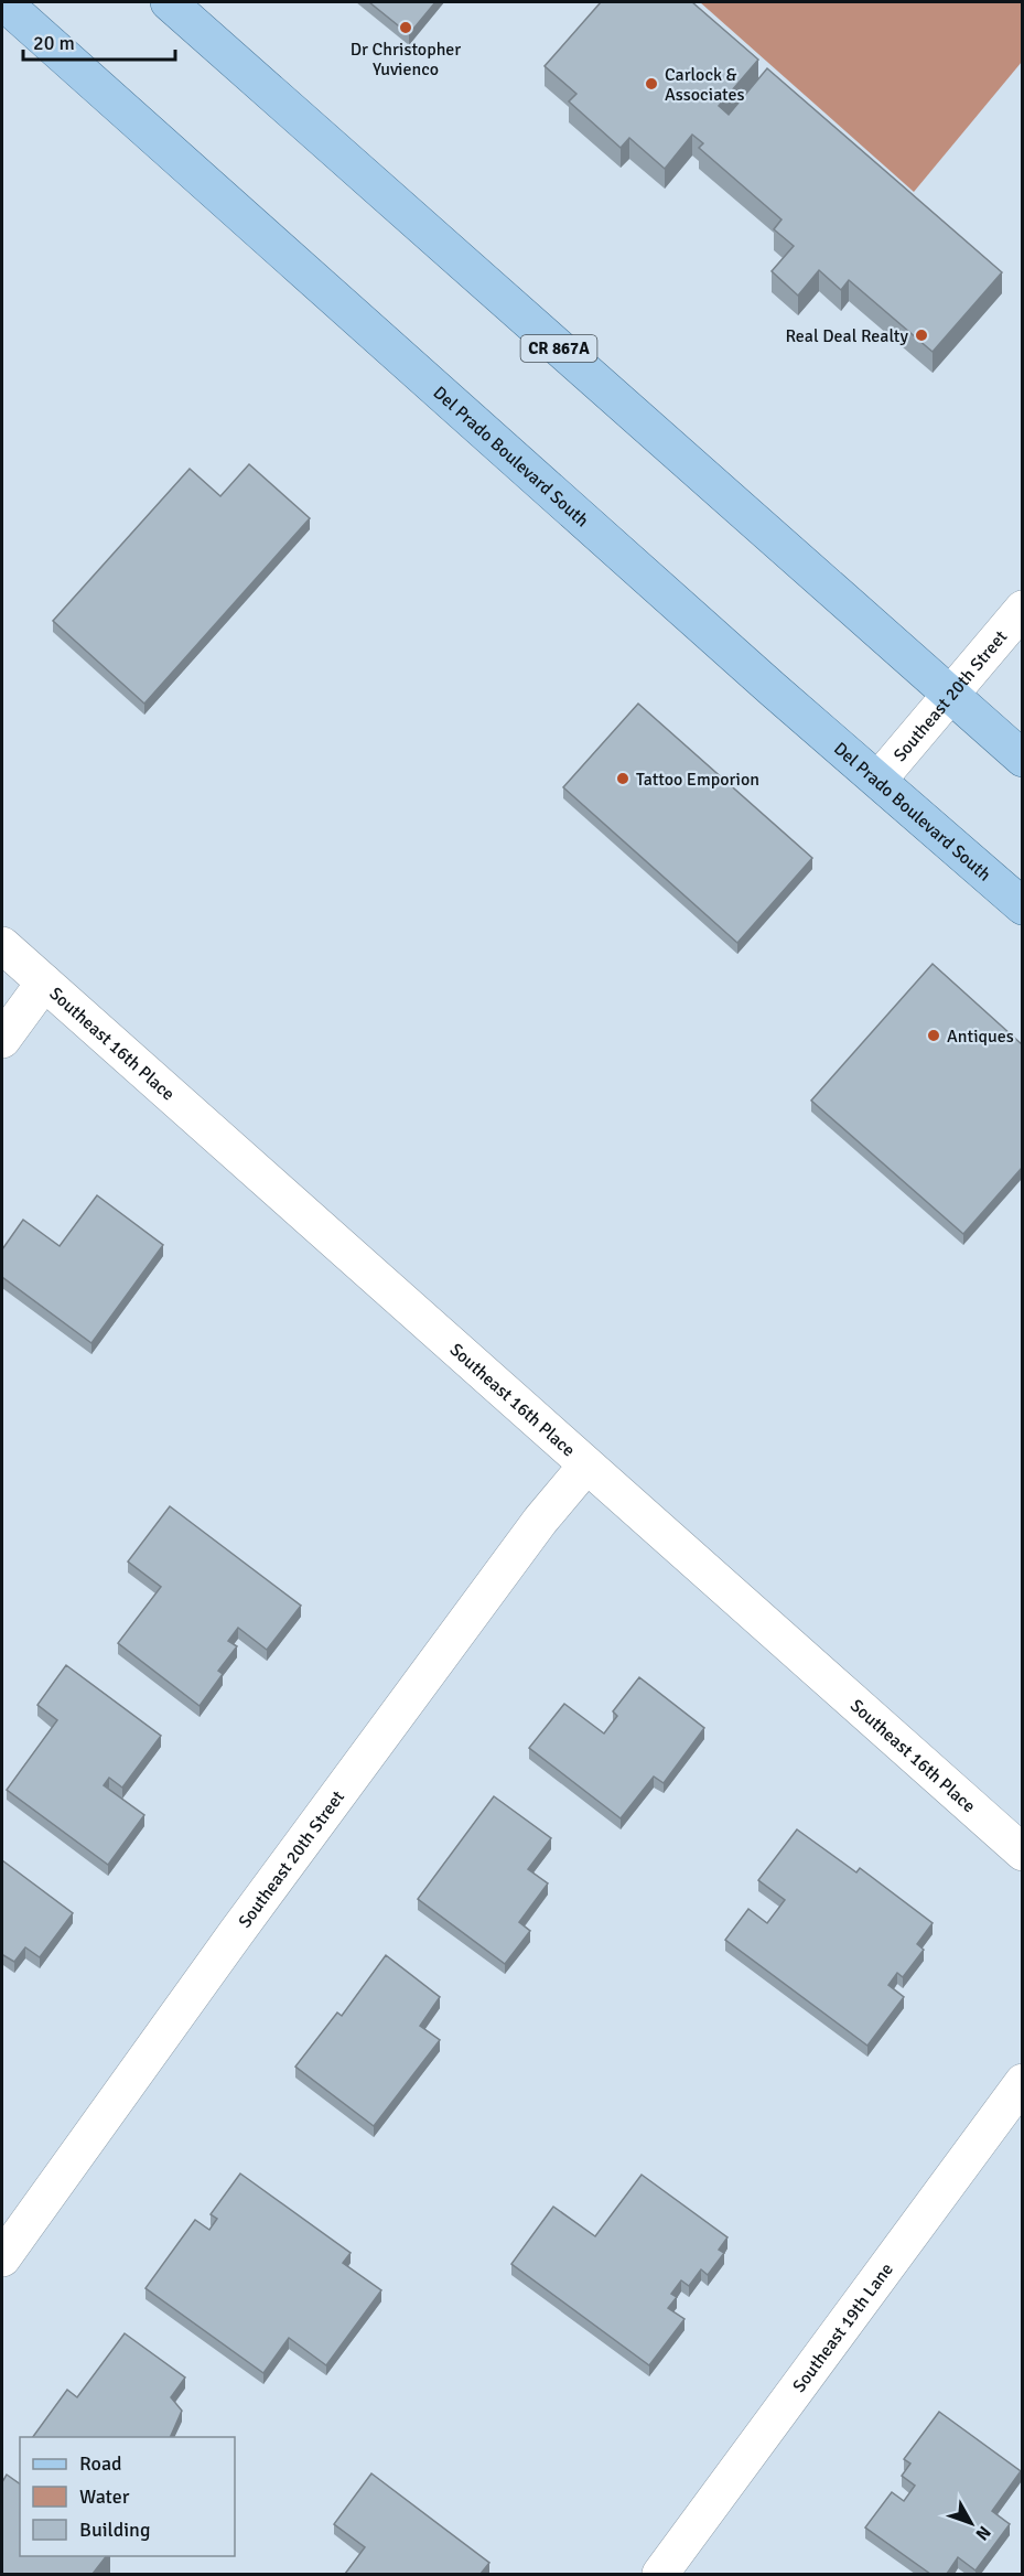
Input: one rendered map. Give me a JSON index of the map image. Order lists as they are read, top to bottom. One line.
{"streets":{"main road":["CR 867A","Del Prado Boulevard South"],"street":["Southeast 20th Street","Southeast 16th Place","Southeast 19th Lane"]},"crossings":[["CR 867A","Southeast 20th Street"],["Del Prado Boulevard South","Southeast 20th Street"],["Southeast 20th Street","Southeast 16th Place"]],"places":["Dr Christopher Yuvienco","Carlock & Associates","Real Deal Realty","Tattoo Emporion","Antiques"],"legend":["Road","Water","Building"],"scale_bar":"20 m","north":"bottom right"}
